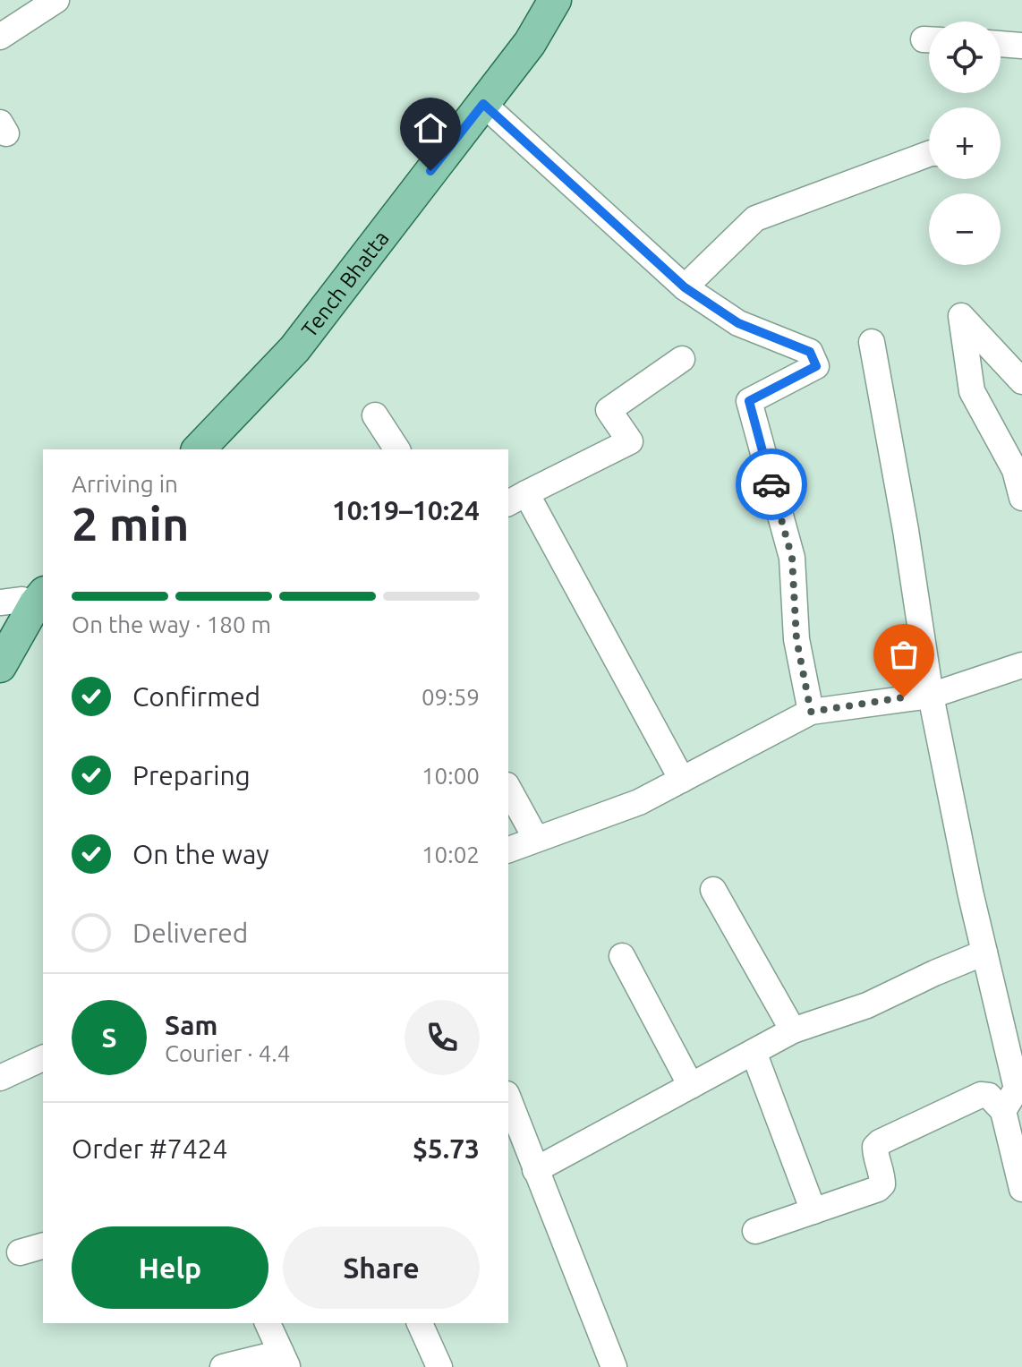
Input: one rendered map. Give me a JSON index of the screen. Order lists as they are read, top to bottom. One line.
{"streets":{"main road":["Tench Bhatta"]},"page":{"map_buttons":["+","−"],"heading":["2 min","Arriving in","10:19–10:24"],"panel":["Sam","Courier · 4.4","Order #7424","$5.73"],"bar":"On the way · 180 m","list":[["Confirmed","09:59"],["Preparing","10:00"],["On the way","10:02"],"Delivered"],"round":"S","buttons":["Help","Share"]}}
